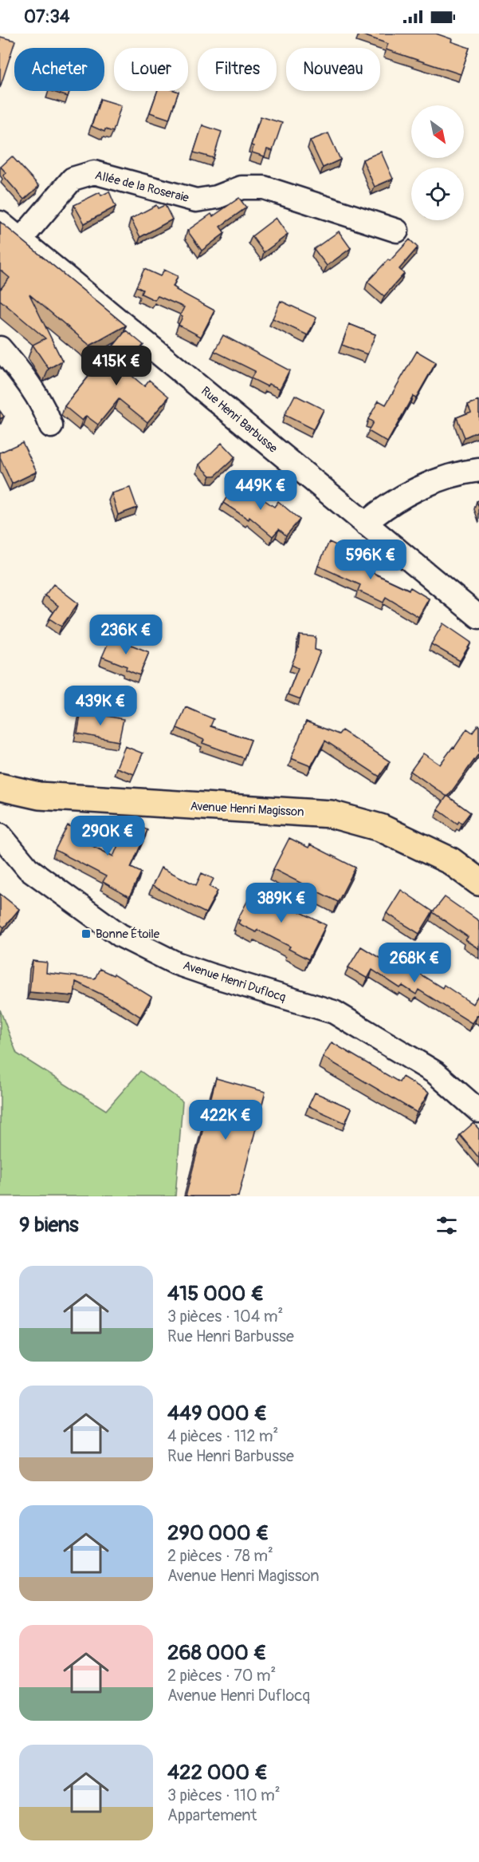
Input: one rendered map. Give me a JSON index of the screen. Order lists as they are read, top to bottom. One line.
{"streets":{"main road":["Avenue Henri Magisson"],"street":["Allée de la Roseraie","Rue Henri Barbusse","Avenue Henri Duflocq"]},"crossings":[["Allée de la Roseraie","Rue Henri Barbusse"]],"places":{"transit":["Bonne Étoile"]},"north":"bottom right","page":{"status":"07:34","chip":["Acheter","Louer","Filtres","Nouveau"],"price":["415K €","449K €","596K €","236K €","439K €","290K €","389K €","268K €","422K €"],"heading":"9 biens","list":[{"name":"415 000 €","note":"3 pièces · 104 m² · Rue Henri Barbusse"},{"name":"449 000 €","note":"4 pièces · 112 m² · Rue Henri Barbusse"},{"name":"290 000 €","note":"2 pièces · 78 m² · Avenue Henri Magisson"},{"name":"268 000 €","note":"2 pièces · 70 m² · Avenue Henri Duflocq"},{"name":"422 000 €","note":"3 pièces · 110 m² · Appartement"}]}}
